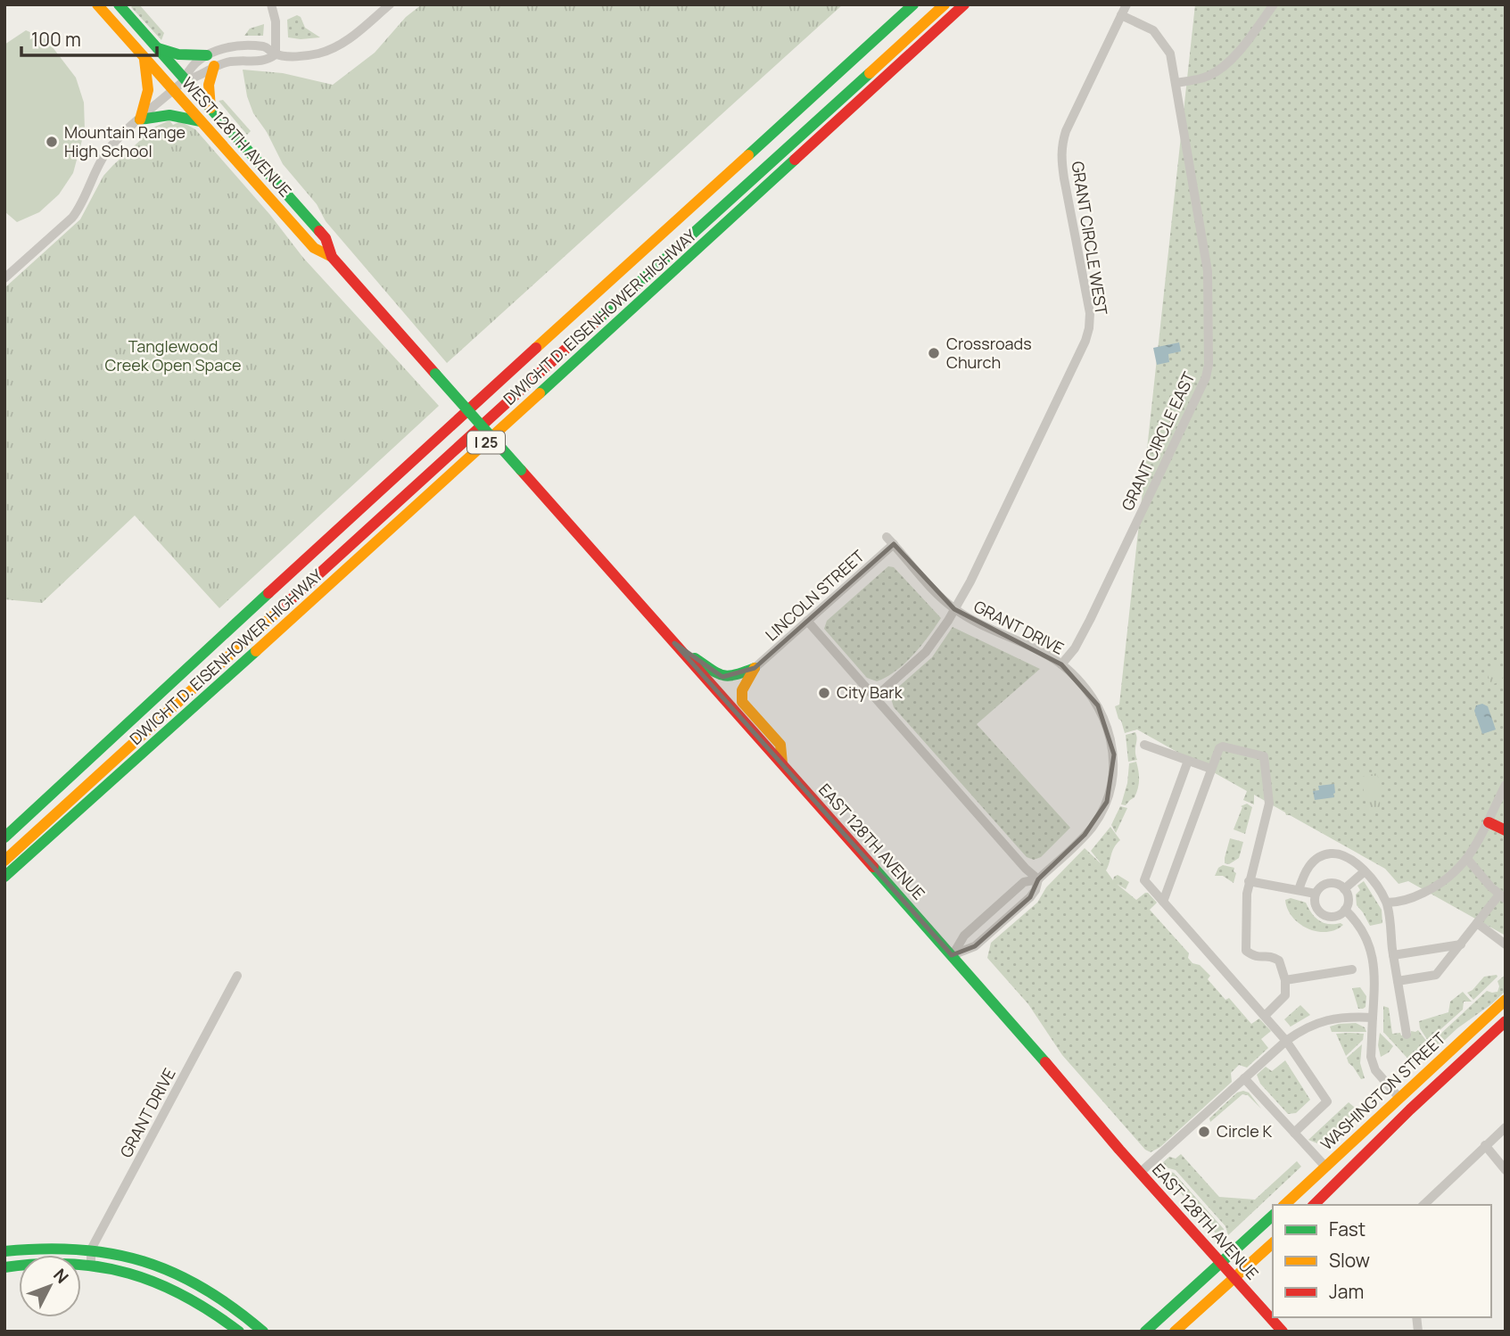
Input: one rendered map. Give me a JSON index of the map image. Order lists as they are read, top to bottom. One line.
{"streets":{"main road":["WEST 128TH AVENUE","DWIGHT D. EISENHOWER HIGHWAY","I 25","EAST 128TH AVENUE","WASHINGTON STREET"],"street":["GRANT CIRCLE WEST","GRANT CIRCLE EAST","LINCOLN STREET","GRANT DRIVE"]},"crossings":[["WEST 128TH AVENUE","EAST 128TH AVENUE"],["GRANT CIRCLE WEST","GRANT CIRCLE EAST"],["GRANT CIRCLE WEST","GRANT DRIVE"],["GRANT CIRCLE EAST","GRANT DRIVE"],["LINCOLN STREET","GRANT DRIVE"],["GRANT DRIVE","EAST 128TH AVENUE"]],"parks":["Tanglewood Creek Open Space"],"places":["Mountain Range High School","Crossroads Church","City Bark","Circle K"],"legend":["Fast","Slow","Jam"],"scale_bar":"100 m","north":"top right"}
